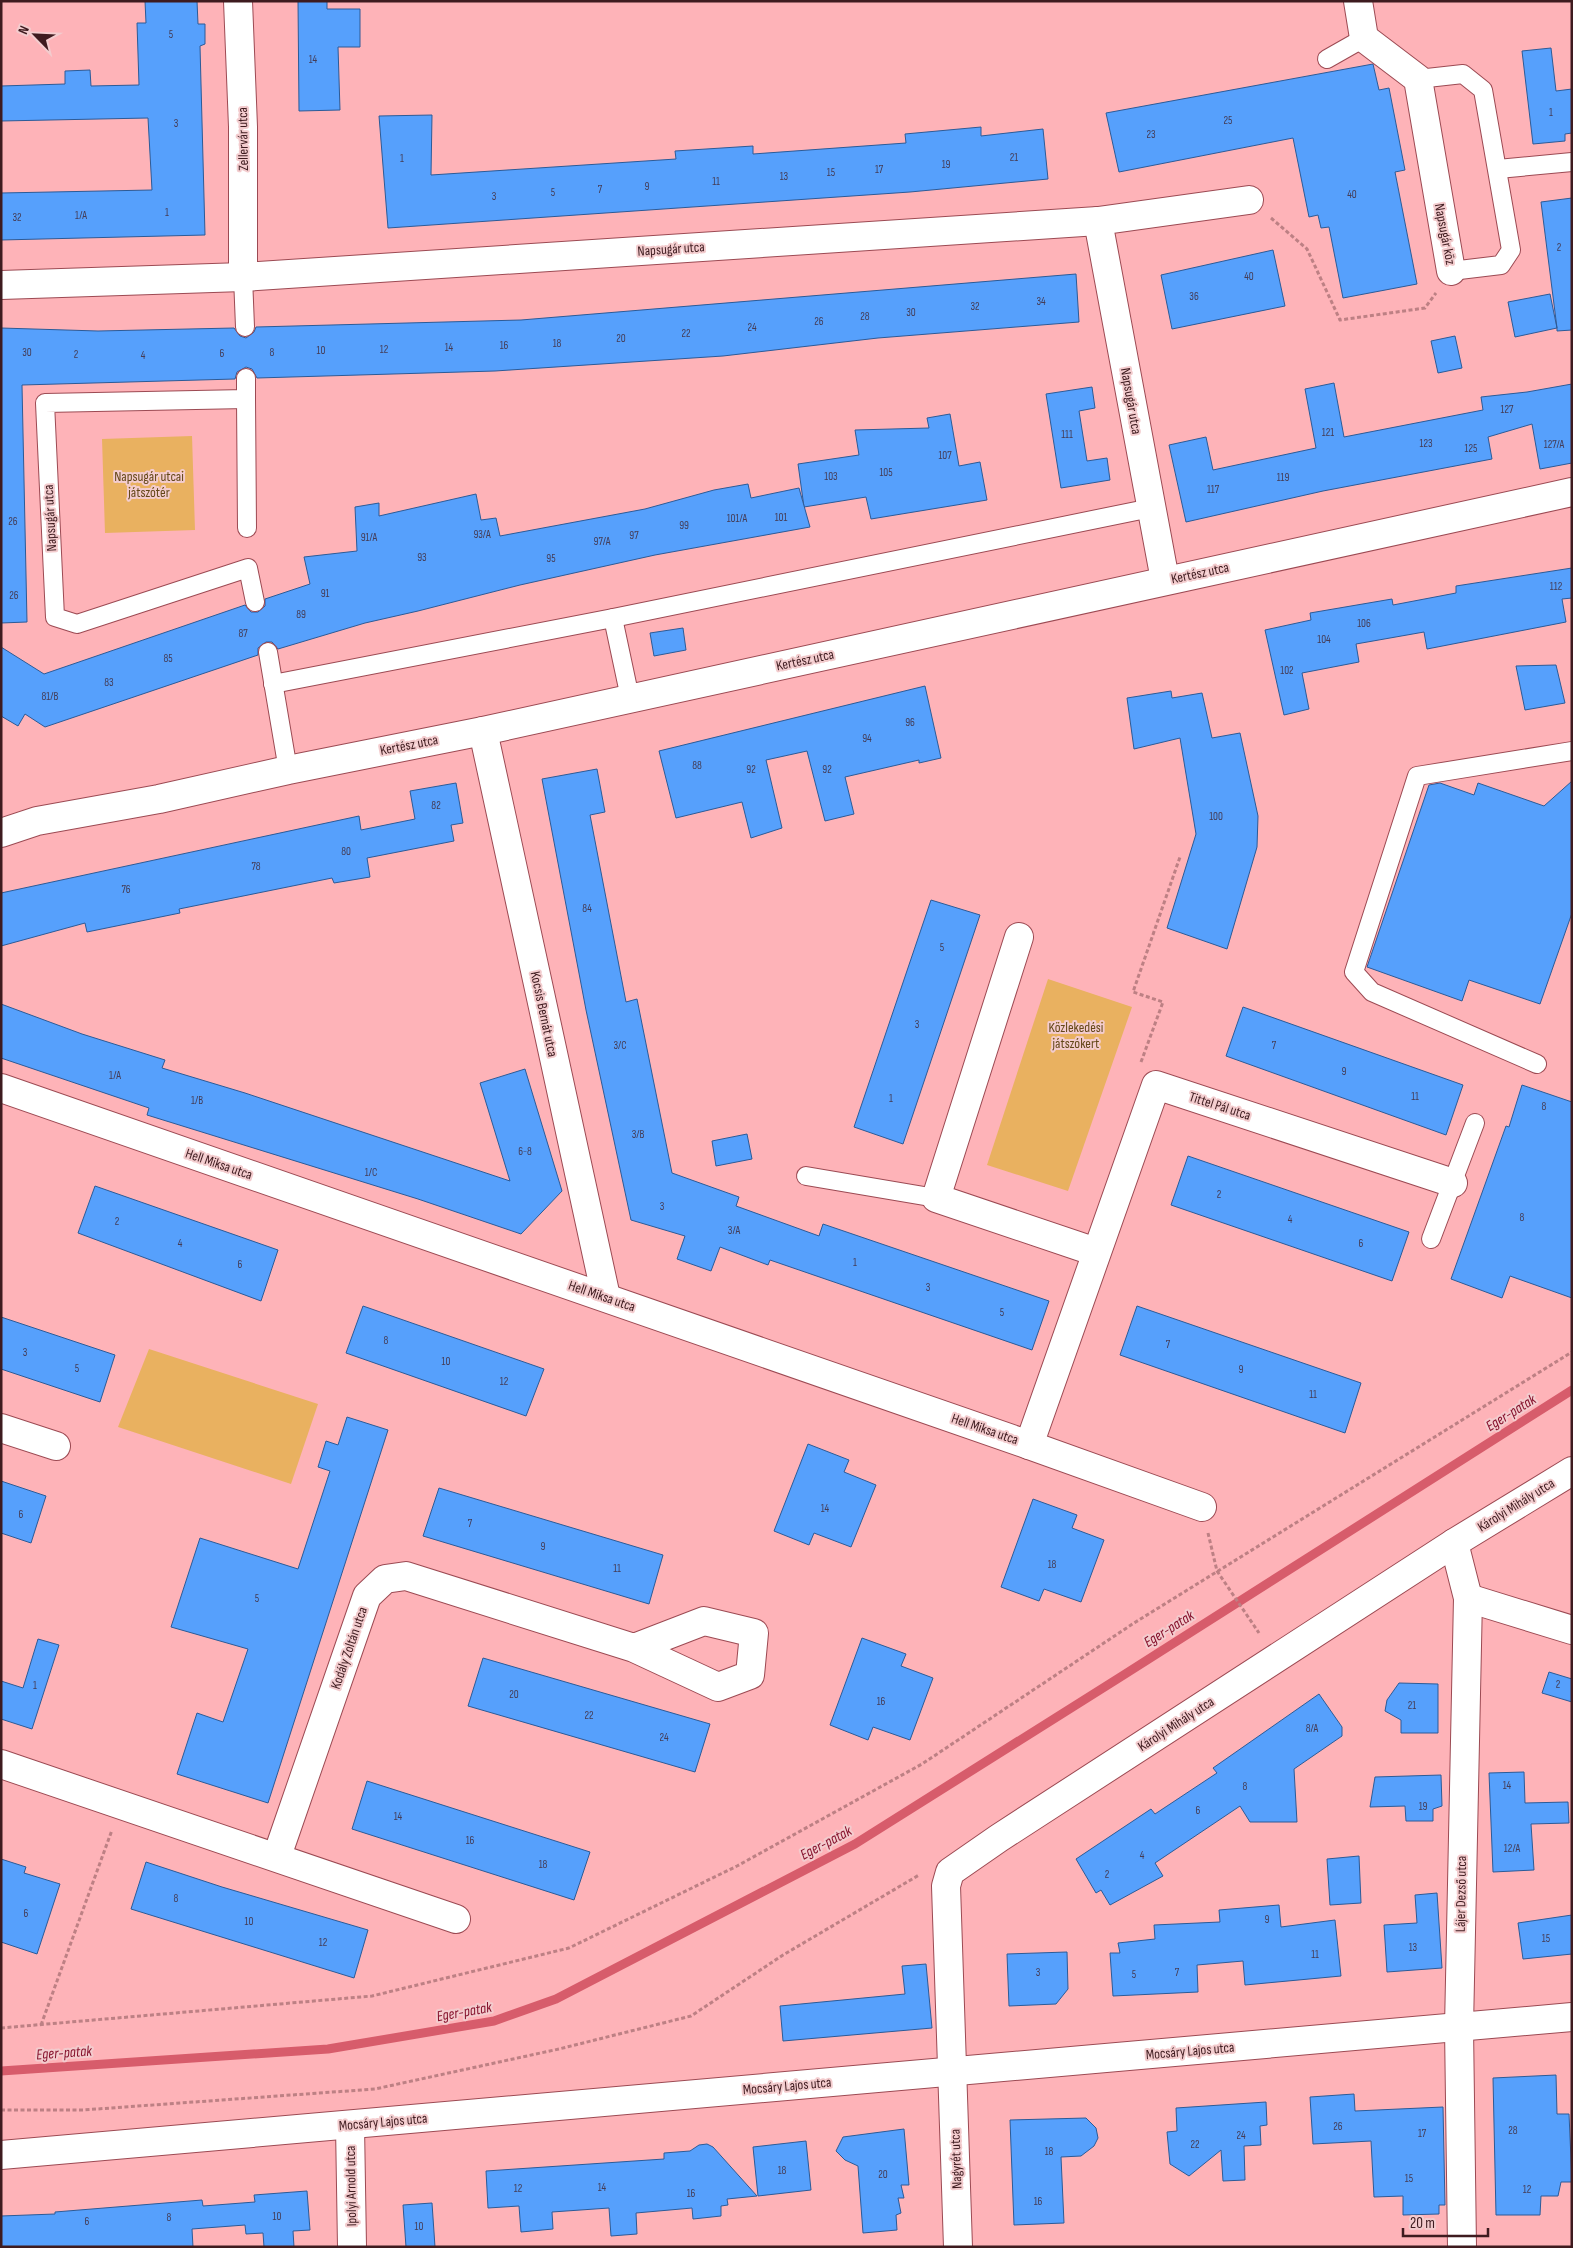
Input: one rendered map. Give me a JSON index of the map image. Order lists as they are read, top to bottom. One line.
{"streets":{"street":["Zellervár utca","Napsugár köz","Napsugár utca","Kertész utca","Kocsis Bernát utca","Tittel Pál utca","Hell Miksa utca","Károlyi Mihály utca","Kodály Zoltán utca","Lájer Dezső utca","Mocsáry Lajos utca","Nagyrét utca","Ipolyi Arnold utca"]},"crossings":[["Zellervár utca","Napsugár utca"],["Napsugár utca","Kertész utca"],["Kertész utca","Kocsis Bernát utca"],["Kocsis Bernát utca","Hell Miksa utca"],["Károlyi Mihály utca","Lájer Dezső utca"],["Lájer Dezső utca","Mocsáry Lajos utca"],["Mocsáry Lajos utca","Nagyrét utca"],["Mocsáry Lajos utca","Ipolyi Arnold utca"]],"water":["Eger-patak"],"parks":["Napsugár utcai játszótér","Közlekedési játszókert"],"house_numbers":["5","14","1","25","3","23","21","1","19","17","15","13","11","9","7","5","40","3","1","1/A","32","2","40","36","34","32","30","28","26","24","22","20","18","16","14","12","10","30","8","6","2","4","127","121","111","123","127/A","125","107","105","103","119","117","101","101/A","26","99","93/A","97","91/A","97/A","93","95","112","91","26","89","106","87","104","85","102","83","81/B","96","94","88","92","92","82","100","80","78","76","84","5","3","3/C","7","9","1/A","11","1","1/B","8","3/B","6-8","1/C","2","3","8","4","2","3/A","4","6","1","6","3","5","8","7","3","10","5","9","12","11","14","6","7","9","18","11","5","2","1","20","16","21","22","8/A","24","14","8","19","6","14","16","12/A","4","18","2","8","6","9","10","15","12","13","11","3","7","5","26","28","17","24","22","18","18","20","15","14","12","12","16","16","10","8","6","10"],"scale_bar":"20 m","north":"top left"}
